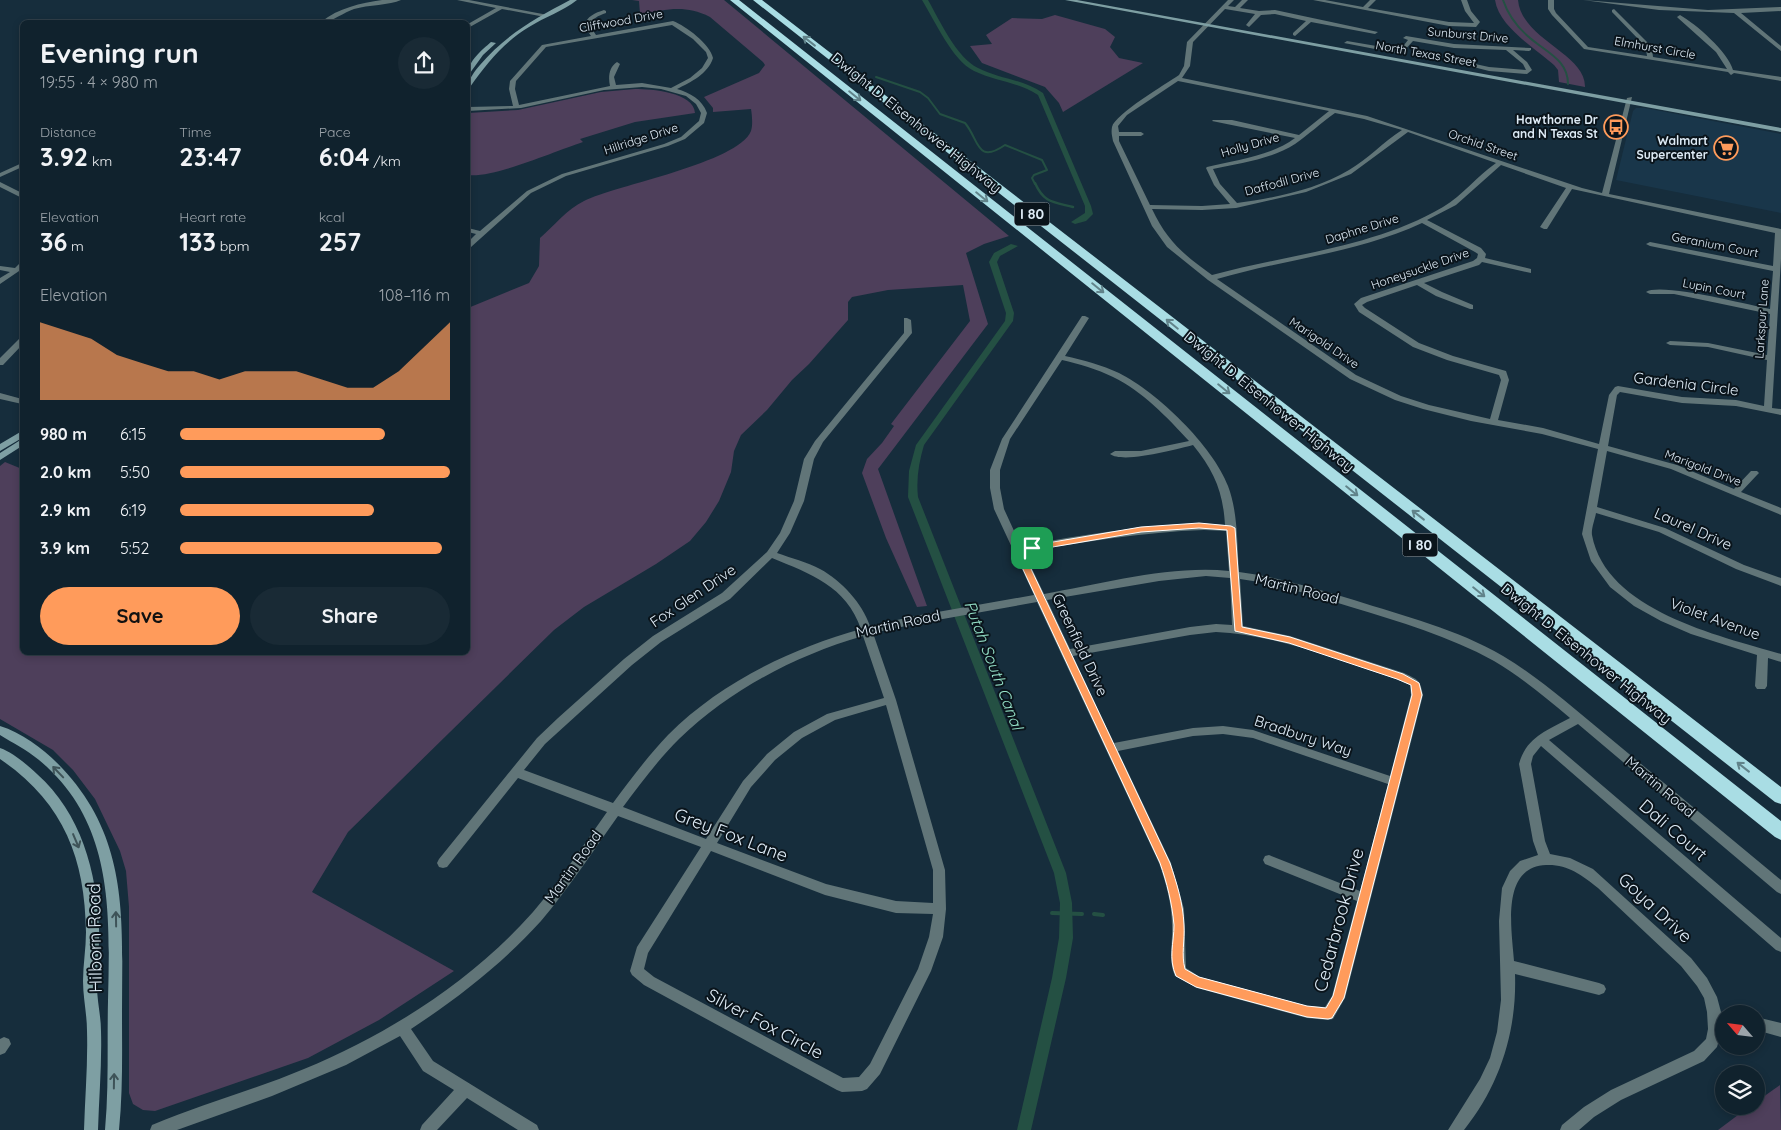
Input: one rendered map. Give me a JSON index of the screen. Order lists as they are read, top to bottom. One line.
{"streets":{"highway":["Dwight D. Eisenhower Highway","I 80"],"main road":["North Texas Street","Hilborn Road"],"street":["Cliffwood Drive","Sunburst Drive","Elmhurst Circle","Hillridge Drive","Holly Drive","Orchid Street","Daffodil Drive","Daphne Drive","Geranium Court","Honeysuckle Drive","Lupin Court","Larkspur Lane","Marigold Drive","Gardenia Circle","Laurel Drive","Martin Road","Fox Glen Drive","Violet Avenue","Greenfield Drive","Bradbury Way","Dali Court","Grey Fox Lane","Goya Drive","Cedarbrook Drive","Silver Fox Circle"]},"crossings":[["Cliffwood Drive","Hillridge Drive"],["Sunburst Drive","North Texas Street"],["Holly Drive","Orchid Street"],["Holly Drive","Daffodil Drive"],["Orchid Street","Daffodil Drive"],["Orchid Street","Daphne Drive"],["Orchid Street","Larkspur Lane"],["Daffodil Drive","Marigold Drive"],["Daphne Drive","Honeysuckle Drive"],["Daphne Drive","Marigold Drive"],["Geranium Court","Larkspur Lane"],["Honeysuckle Drive","Marigold Drive"],["Lupin Court","Larkspur Lane"],["Larkspur Lane","Gardenia Circle"],["Marigold Drive","Gardenia Circle"],["Marigold Drive","Violet Avenue"],["Gardenia Circle","Violet Avenue"],["Laurel Drive","Violet Avenue"],["Martin Road","Greenfield Drive"],["Martin Road","Grey Fox Lane"],["Martin Road","Silver Fox Circle"],["Fox Glen Drive","Grey Fox Lane"],["Fox Glen Drive","Silver Fox Circle"],["Greenfield Drive","Bradbury Way"],["Greenfield Drive","Cedarbrook Drive"],["Bradbury Way","Cedarbrook Drive"],["Grey Fox Lane","Silver Fox Circle"]],"water":["Putah South Canal"],"places":{"bus stop":["Hawthorne Dr and N Texas St"],"supermarket":["Walmart Supercenter"]},"north":"top left","page":{"heading":["Evening run","19:55 · 4 × 980 m"],"stats":[["Distance","3.92 km"],["Time","23:47"],["Pace","6:04 /km"],["Elevation","36 m"],["Heart rate","133 bpm"],["kcal","257"]],"chart":["Elevation","108–116 m"],"list":[{"name":"980 m","note":"6:15"},{"name":"2.0 km","note":"5:50"},{"name":"2.9 km","note":"6:19"},{"name":"3.9 km","note":"5:52"}],"buttons":["Save","Share"]}}
